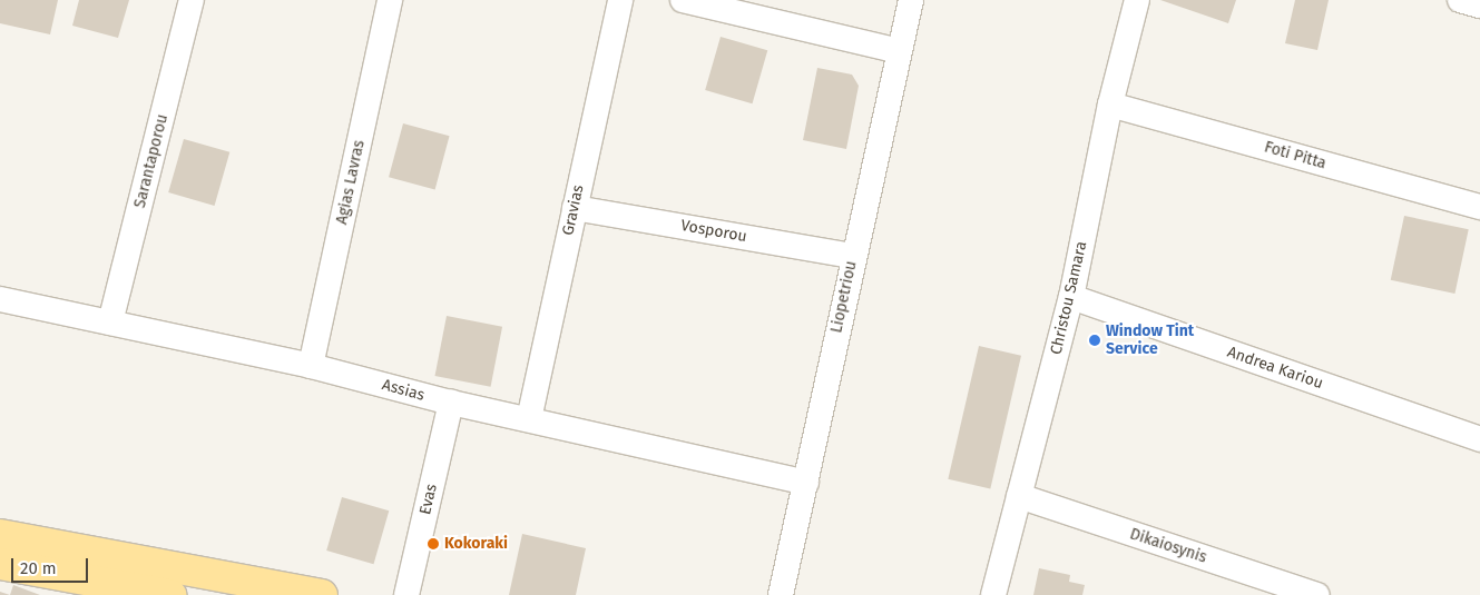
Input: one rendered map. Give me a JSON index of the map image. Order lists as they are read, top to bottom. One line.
{"streets":{"street":["Foti Pitta","Sarantaporou","Agias Lavras","Gravias","Vosporou","Liopetriou","Christou Samara","Andrea Kariou","Assias","Evas","Dikaiosynis"]},"crossings":[["Foti Pitta","Christou Samara"],["Sarantaporou","Assias"],["Agias Lavras","Assias"],["Gravias","Vosporou"],["Gravias","Assias"],["Vosporou","Liopetriou"],["Liopetriou","Assias"],["Christou Samara","Andrea Kariou"],["Christou Samara","Dikaiosynis"],["Assias","Evas"]],"places":["Window Tint Service","Kokoraki"],"scale_bar":"20 m"}
